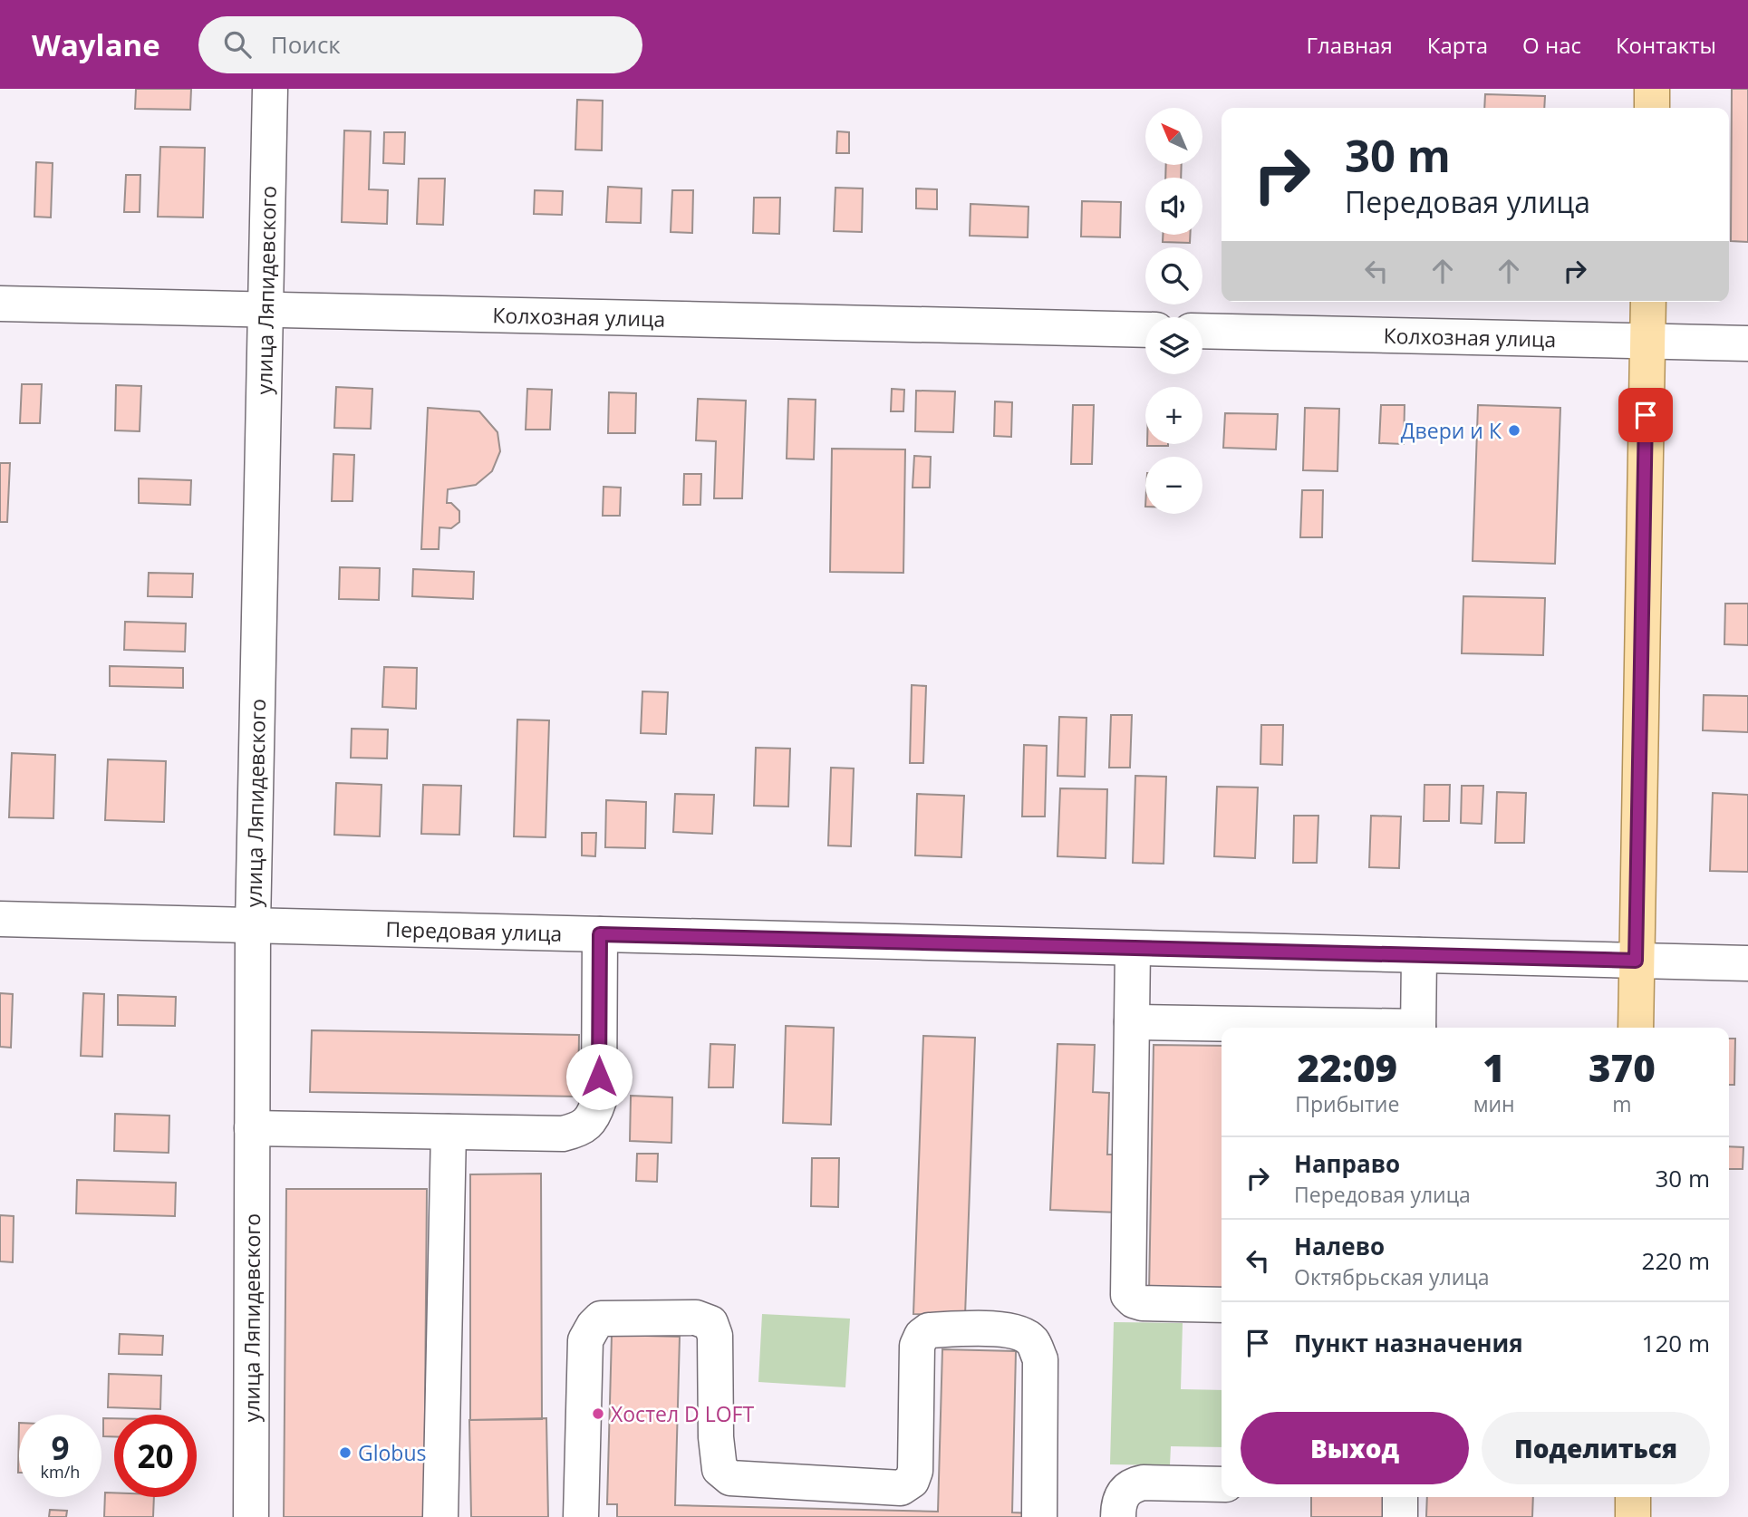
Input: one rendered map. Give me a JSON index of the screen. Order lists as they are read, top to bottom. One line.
{"streets":{"street":["улица Ляпидевского","Колхозная улица","Передовая улица"]},"crossings":[["улица Ляпидевского","Колхозная улица"],["улица Ляпидевского","Передовая улица"]],"places":["Двери и К","Хостел D LOFT","Globus"],"north":"top left","page":{"header":"Waylane","search":"Поиск","nav":["Главная","Карта","О нас","Контакты"],"map_buttons":["+","−"],"turn":["30 m","Передовая улица"],"eta":["22:09","Прибытие","1","мин","370","m"],"list":[{"name":"Направо","note":"Передовая улица","value":"30 m"},{"name":"Налево","note":"Октябрьская улица","value":"220 m"},{"name":"Пункт назначения","value":"120 m"}],"buttons":["Выход","Поделиться"],"speed":"9 km/h","limit":"20"}}
